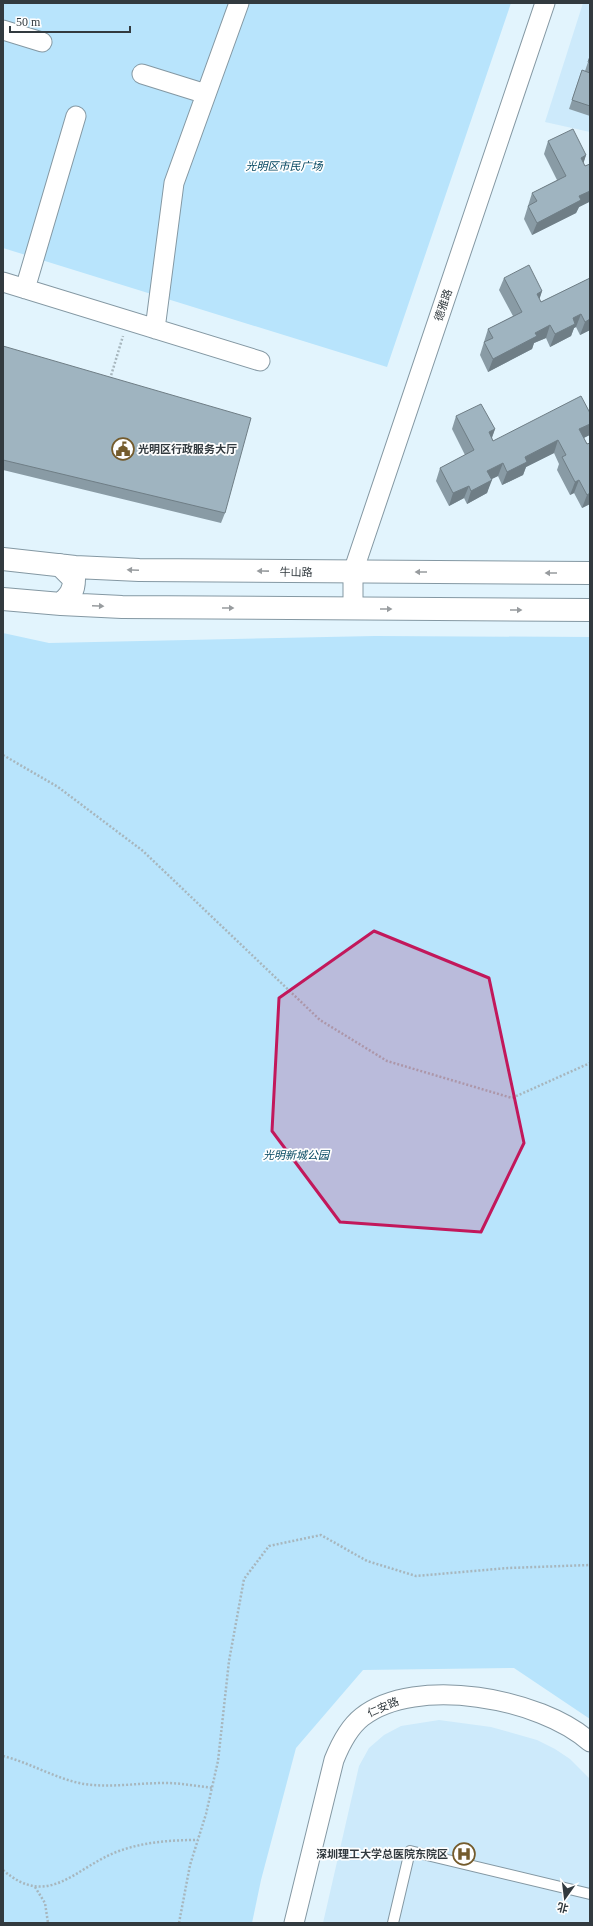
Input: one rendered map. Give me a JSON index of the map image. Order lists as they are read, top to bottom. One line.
{"streets":{"street":["德雅路","牛山路","仁安路"]},"crossings":[["德雅路","牛山路"]],"parks":["光明区市民广场","光明新城公园"],"places":{"public building":["光明区行政服务大厅"],"hospital":["深圳理工大学总医院东院区"]},"scale_bar":"50 m","north":"bottom"}
